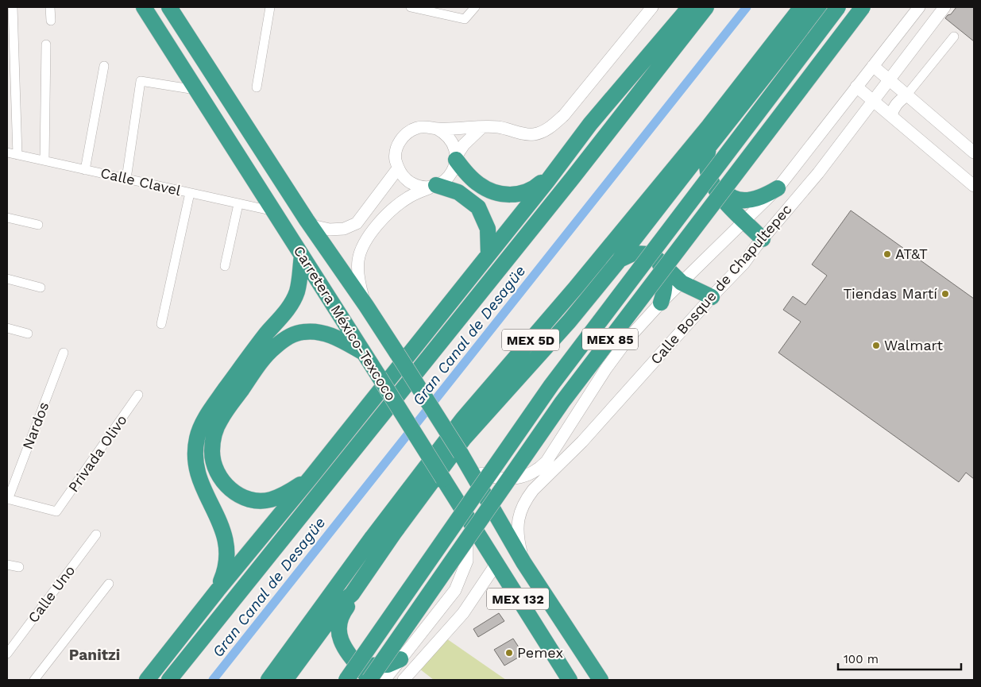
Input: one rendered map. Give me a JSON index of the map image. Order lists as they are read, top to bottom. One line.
{"streets":{"highway":["Carretera México-Texcoco","MEX 85","MEX 5D","MEX 132"],"main road":["Calle Bosque de Chapultepec"],"street":["Calle Clavel","Nardos","Privada Olivo","Calle Uno"]},"crossings":[["Calle Clavel","Carretera México-Texcoco"],["Calle Bosque de Chapultepec","Carretera México-Texcoco"],["Nardos","Privada Olivo"]],"districts":["Panitzi"],"water":["Gran Canal de Desagüe"],"places":["AT&T","Tiendas Martí","Walmart","Pemex"],"scale_bar":"100 m"}
